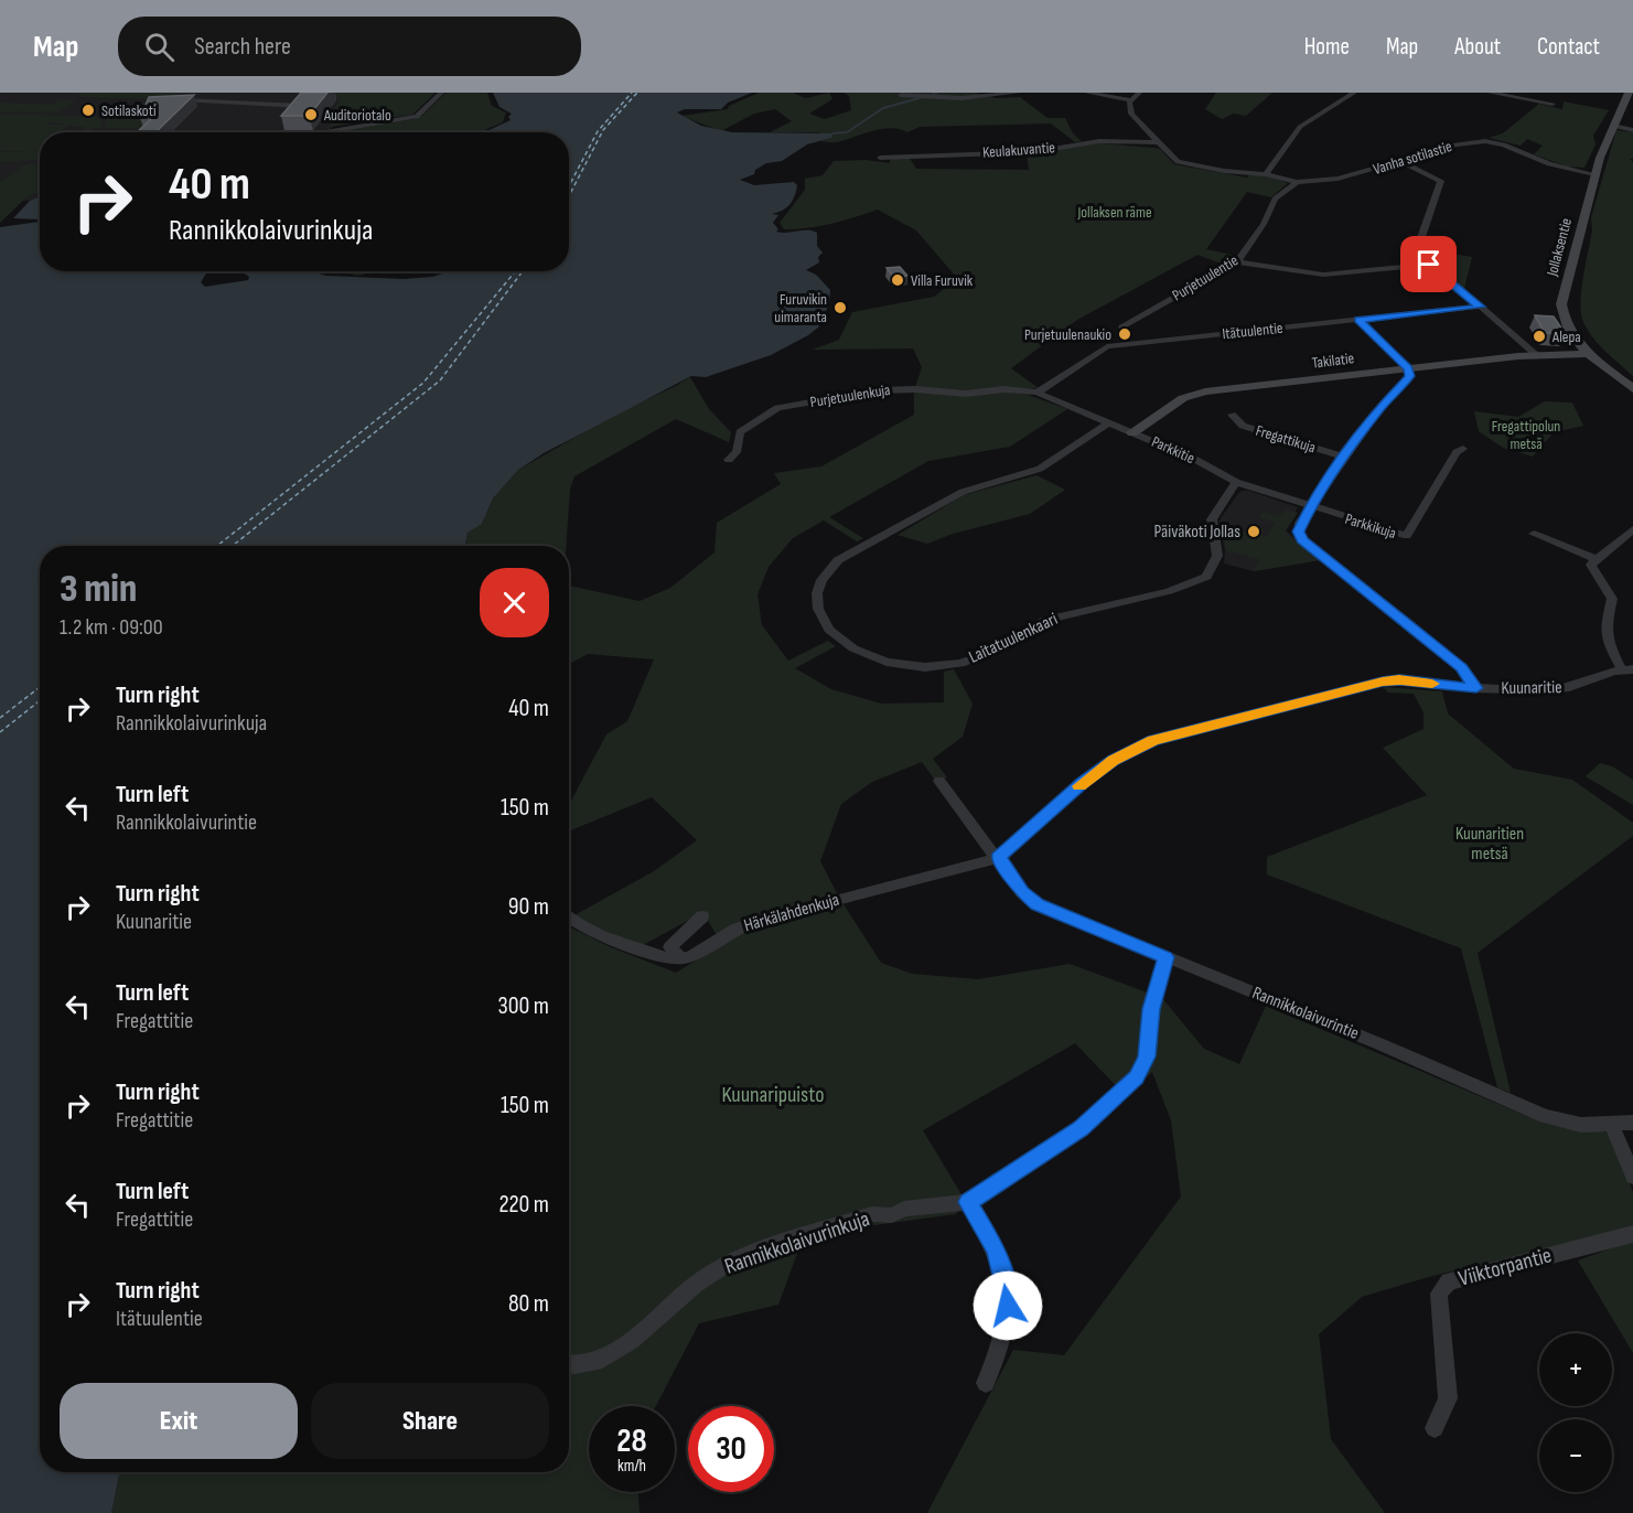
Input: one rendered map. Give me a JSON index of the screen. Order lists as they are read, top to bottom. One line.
{"streets":{"main road":["Jollaksentie","Takilatie"],"street":["Keulakuvantie","Vanha sotilastie","Purjetuulentie","Itätuulentie","Purjetuulenkuja","Fregattikuja","Parkkitie","Parkkikuja","Laitatuulenkaari","Kuunaritie","Härkälahdenkuja","Rannikkolaivurintie","Rannikkolaivurinkuja","Viiktorpantie"]},"crossings":[["Keulakuvantie","Vanha sotilastie"],["Vanha sotilastie","Jollaksentie"],["Vanha sotilastie","Purjetuulentie"],["Jollaksentie","Takilatie"],["Itätuulentie","Purjetuulenkuja"],["Itätuulentie","Parkkitie"],["Takilatie","Parkkitie"],["Purjetuulenkuja","Parkkitie"],["Parkkitie","Parkkikuja"],["Parkkitie","Laitatuulenkaari"],["Kuunaritie","Härkälahdenkuja"],["Kuunaritie","Rannikkolaivurintie"],["Härkälahdenkuja","Rannikkolaivurintie"],["Rannikkolaivurintie","Rannikkolaivurinkuja"]],"parks":["Jollaksen räme","Fregattipolun metsä","Kuunaritien metsä","Kuunaripuisto"],"places":["Sotilaskoti","Auditoriotalo","Villa Furuvik","Furuvikin uimaranta","Purjetuulenaukio","Alepa","Päiväkoti Jollas"],"page":{"header":"Map","search":"Search here","nav":["Home","Map","About","Contact"],"turn":["40 m","Rannikkolaivurinkuja"],"heading":["3 min","1.2 km · 09:00"],"list":[{"name":"Turn right","note":"Rannikkolaivurinkuja","value":"40 m"},{"name":"Turn left","note":"Rannikkolaivurintie","value":"150 m"},{"name":"Turn right","note":"Kuunaritie","value":"90 m"},{"name":"Turn left","note":"Fregattitie","value":"300 m"},{"name":"Turn right","note":"Fregattitie","value":"150 m"},{"name":"Turn left","note":"Fregattitie","value":"220 m"},{"name":"Turn right","note":"Itätuulentie","value":"80 m"}],"map_buttons":["+","−"],"buttons":["Exit","Share"],"speed":"28 km/h","limit":"30"}}
